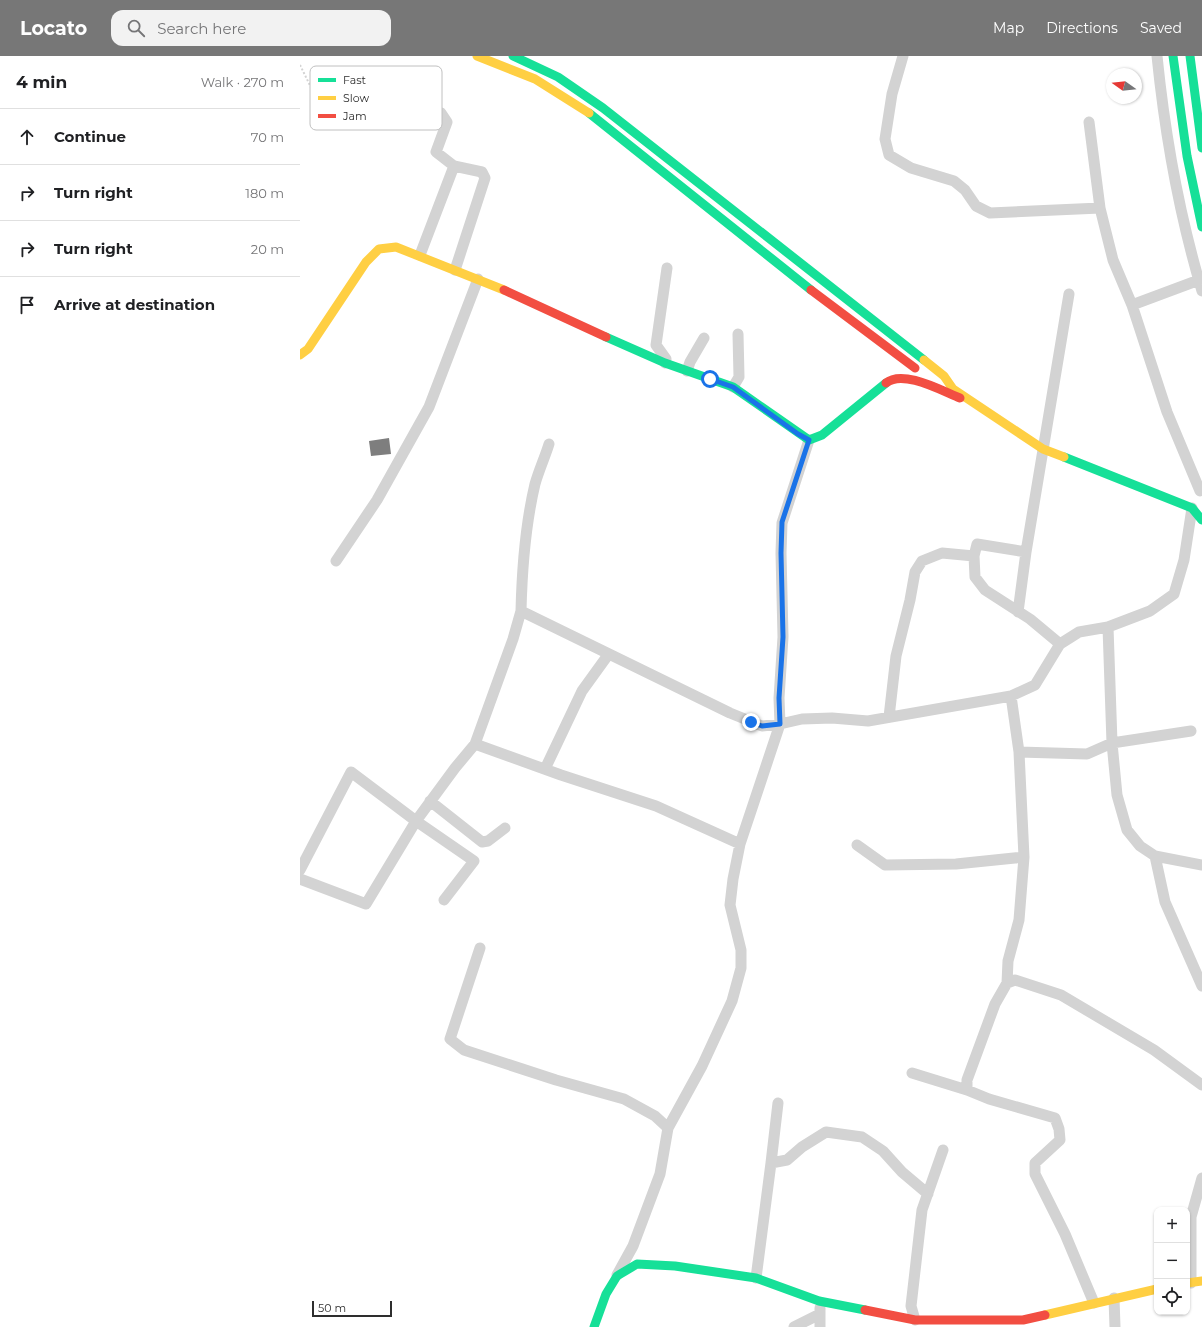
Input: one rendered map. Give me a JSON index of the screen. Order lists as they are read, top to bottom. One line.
{"legend":["Fast","Slow","Jam"],"scale_bar":"50 m","north":"left","page":{"header":"Locato","search":"Search here","nav":["Map","Directions","Saved"],"heading":["4 min","Walk · 270 m"],"list":[["Continue","70 m"],["Turn right","180 m"],["Turn right","20 m"],"Arrive at destination"],"map_buttons":["+","−"],"scale":"50 m"}}
